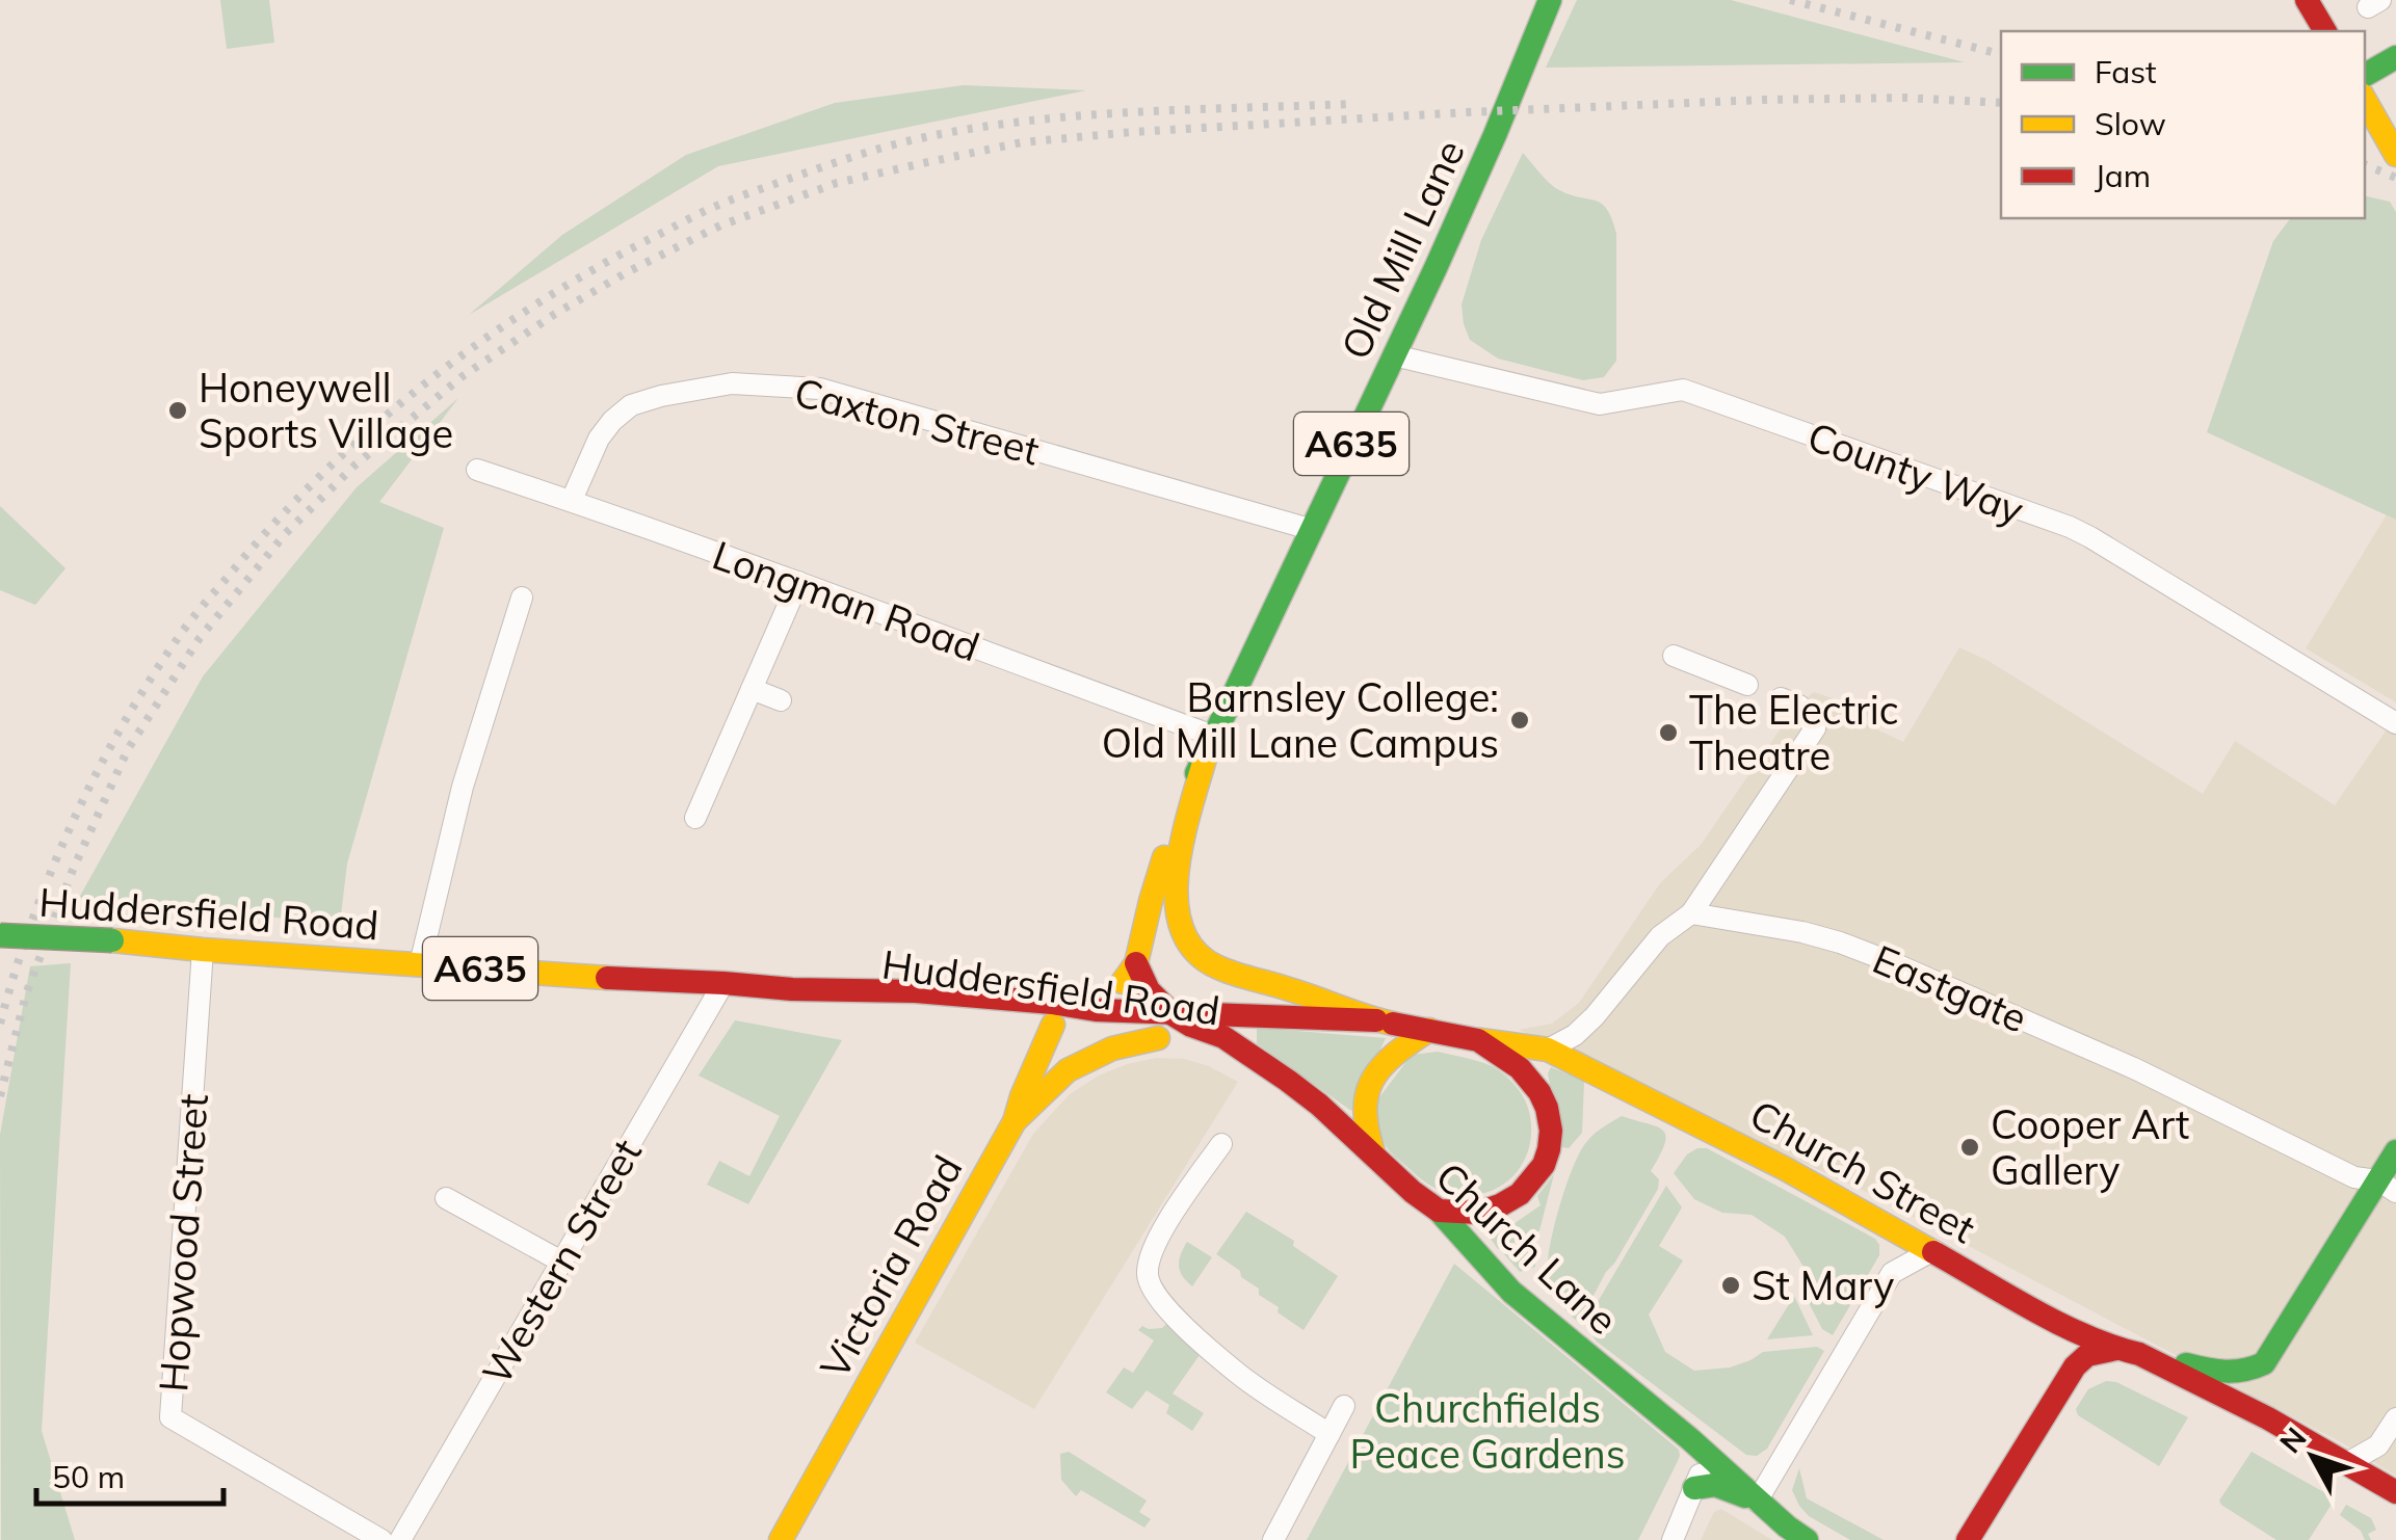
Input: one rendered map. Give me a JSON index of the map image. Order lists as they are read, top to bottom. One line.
{"streets":{"main road":["Old Mill Lane","A635","Huddersfield Road","Church Street","Church Lane","Victoria Road"],"street":["Caxton Street","County Way","Longman Road","Eastgate","Hopwood Street","Western Street"]},"crossings":[["Old Mill Lane","Caxton Street"],["Old Mill Lane","A635"],["Old Mill Lane","County Way"],["Old Mill Lane","Longman Road"],["Old Mill Lane","Huddersfield Road"],["Old Mill Lane","Church Street"],["Caxton Street","Longman Road"],["A635","Huddersfield Road"],["A635","Church Street"],["A635","Church Lane"],["A635","Victoria Road"],["Huddersfield Road","Hopwood Street"],["Huddersfield Road","Church Lane"],["Huddersfield Road","Western Street"],["Huddersfield Road","Victoria Road"],["Church Street","Church Lane"]],"parks":["Churchfields Peace Gardens"],"places":["Honeywell Sports Village","Barnsley College: Old Mill Lane Campus","The Electric Theatre","Cooper Art Gallery","St Mary"],"legend":["Fast","Slow","Jam"],"scale_bar":"50 m","north":"top left"}
